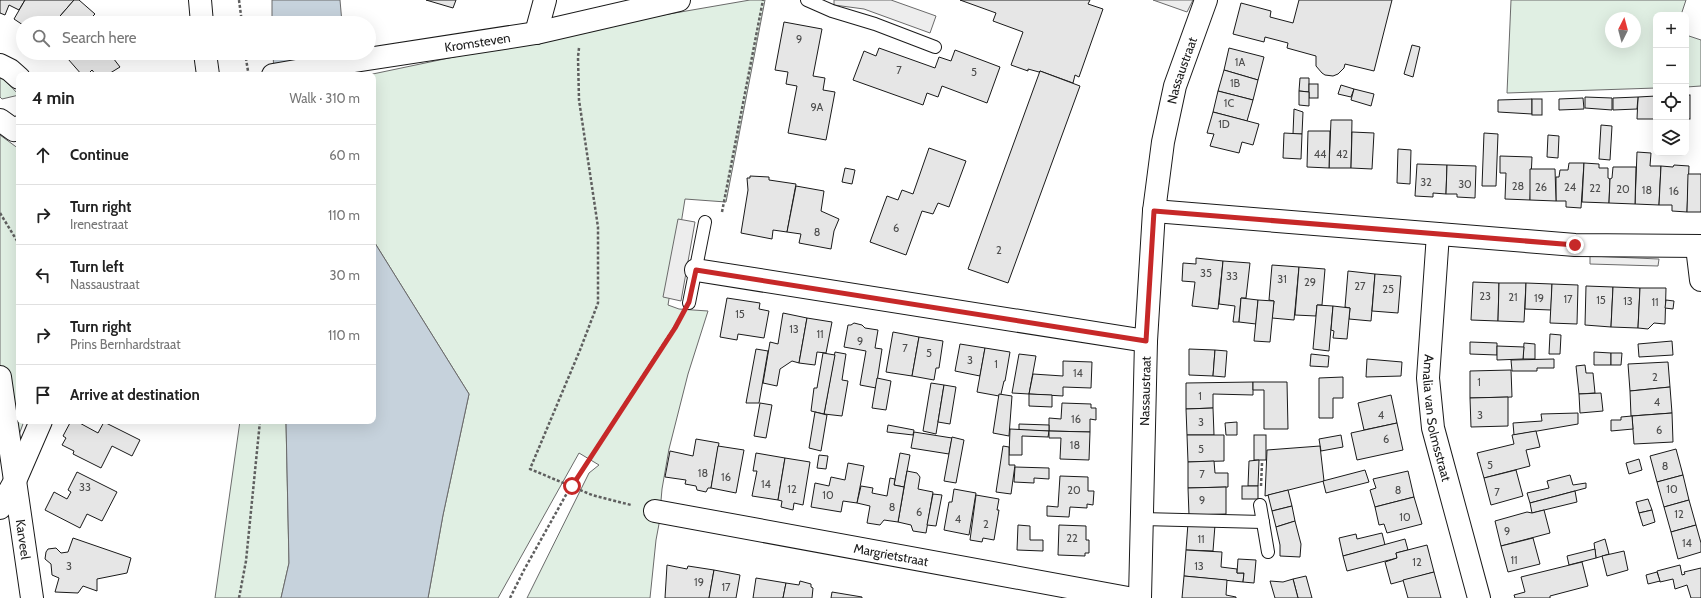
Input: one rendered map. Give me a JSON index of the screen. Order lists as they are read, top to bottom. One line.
{"streets":{"street":["Kromsteven","Nassaustraat","Amalia van Solmsstraat","Karveel","Margrietstraat"]},"house_numbers":["9","1A","7","5","1B","1C","9A","1D","44","42","32","30","28","26","24","22","20","18","16","6","8","2","35","33","31","29","27","25","23","21","19","17","15","13","11","15","13","11","9","7","5","3","1","14","2","1","1","4","4","3","16","3","6","6","18","5","5","8","18","7","16","14","33","12","10","20","8","7","10","9","8","6","12","10","4","2","9","22","11","14","11","12","3","13","19","17"],"north":"top","page":{"map_buttons":["+","−"],"search":"Search here","heading":["4 min","Walk · 310 m"],"list":[["Continue","60 m"],["Turn right","Irenestraat","110 m"],["Turn left","Nassaustraat","30 m"],["Turn right","Prins Bernhardstraat","110 m"],"Arrive at destination"]}}
